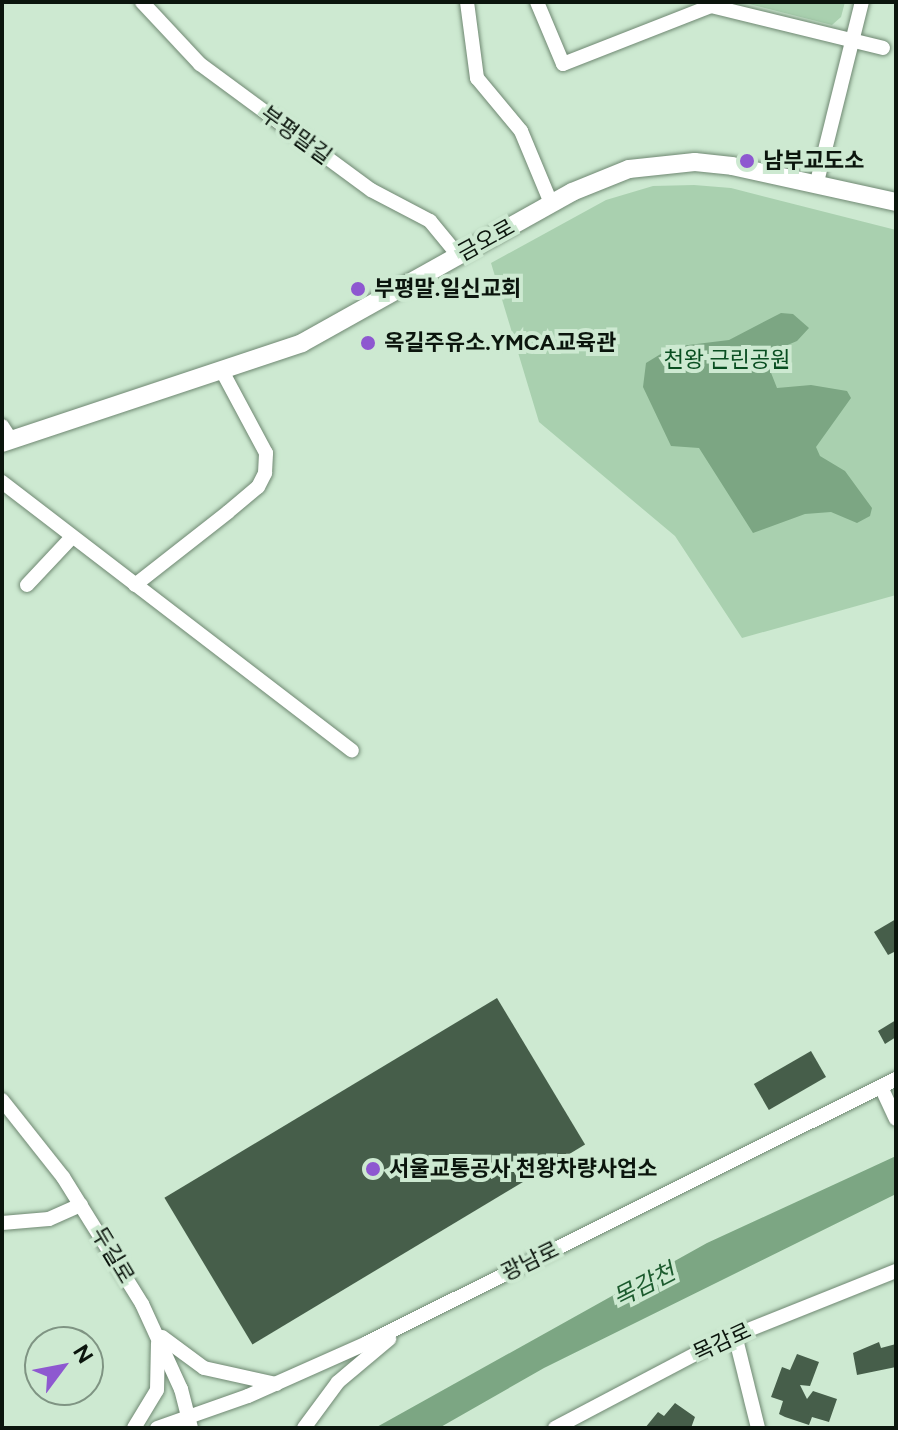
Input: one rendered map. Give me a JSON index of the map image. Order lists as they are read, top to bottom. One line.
{"streets":{"main road":["금오로"],"street":["부평말길","두길로","광남로","목감로"]},"crossings":[["부평말길","금오로"],["두길로","광남로"]],"water":["목감천"],"parks":["천왕 근린공원"],"places":["남부교도소","부평말.일신교회","옥길주유소.YMCA교육관","서울교통공사 천왕차량사업소"],"north":"top right"}
